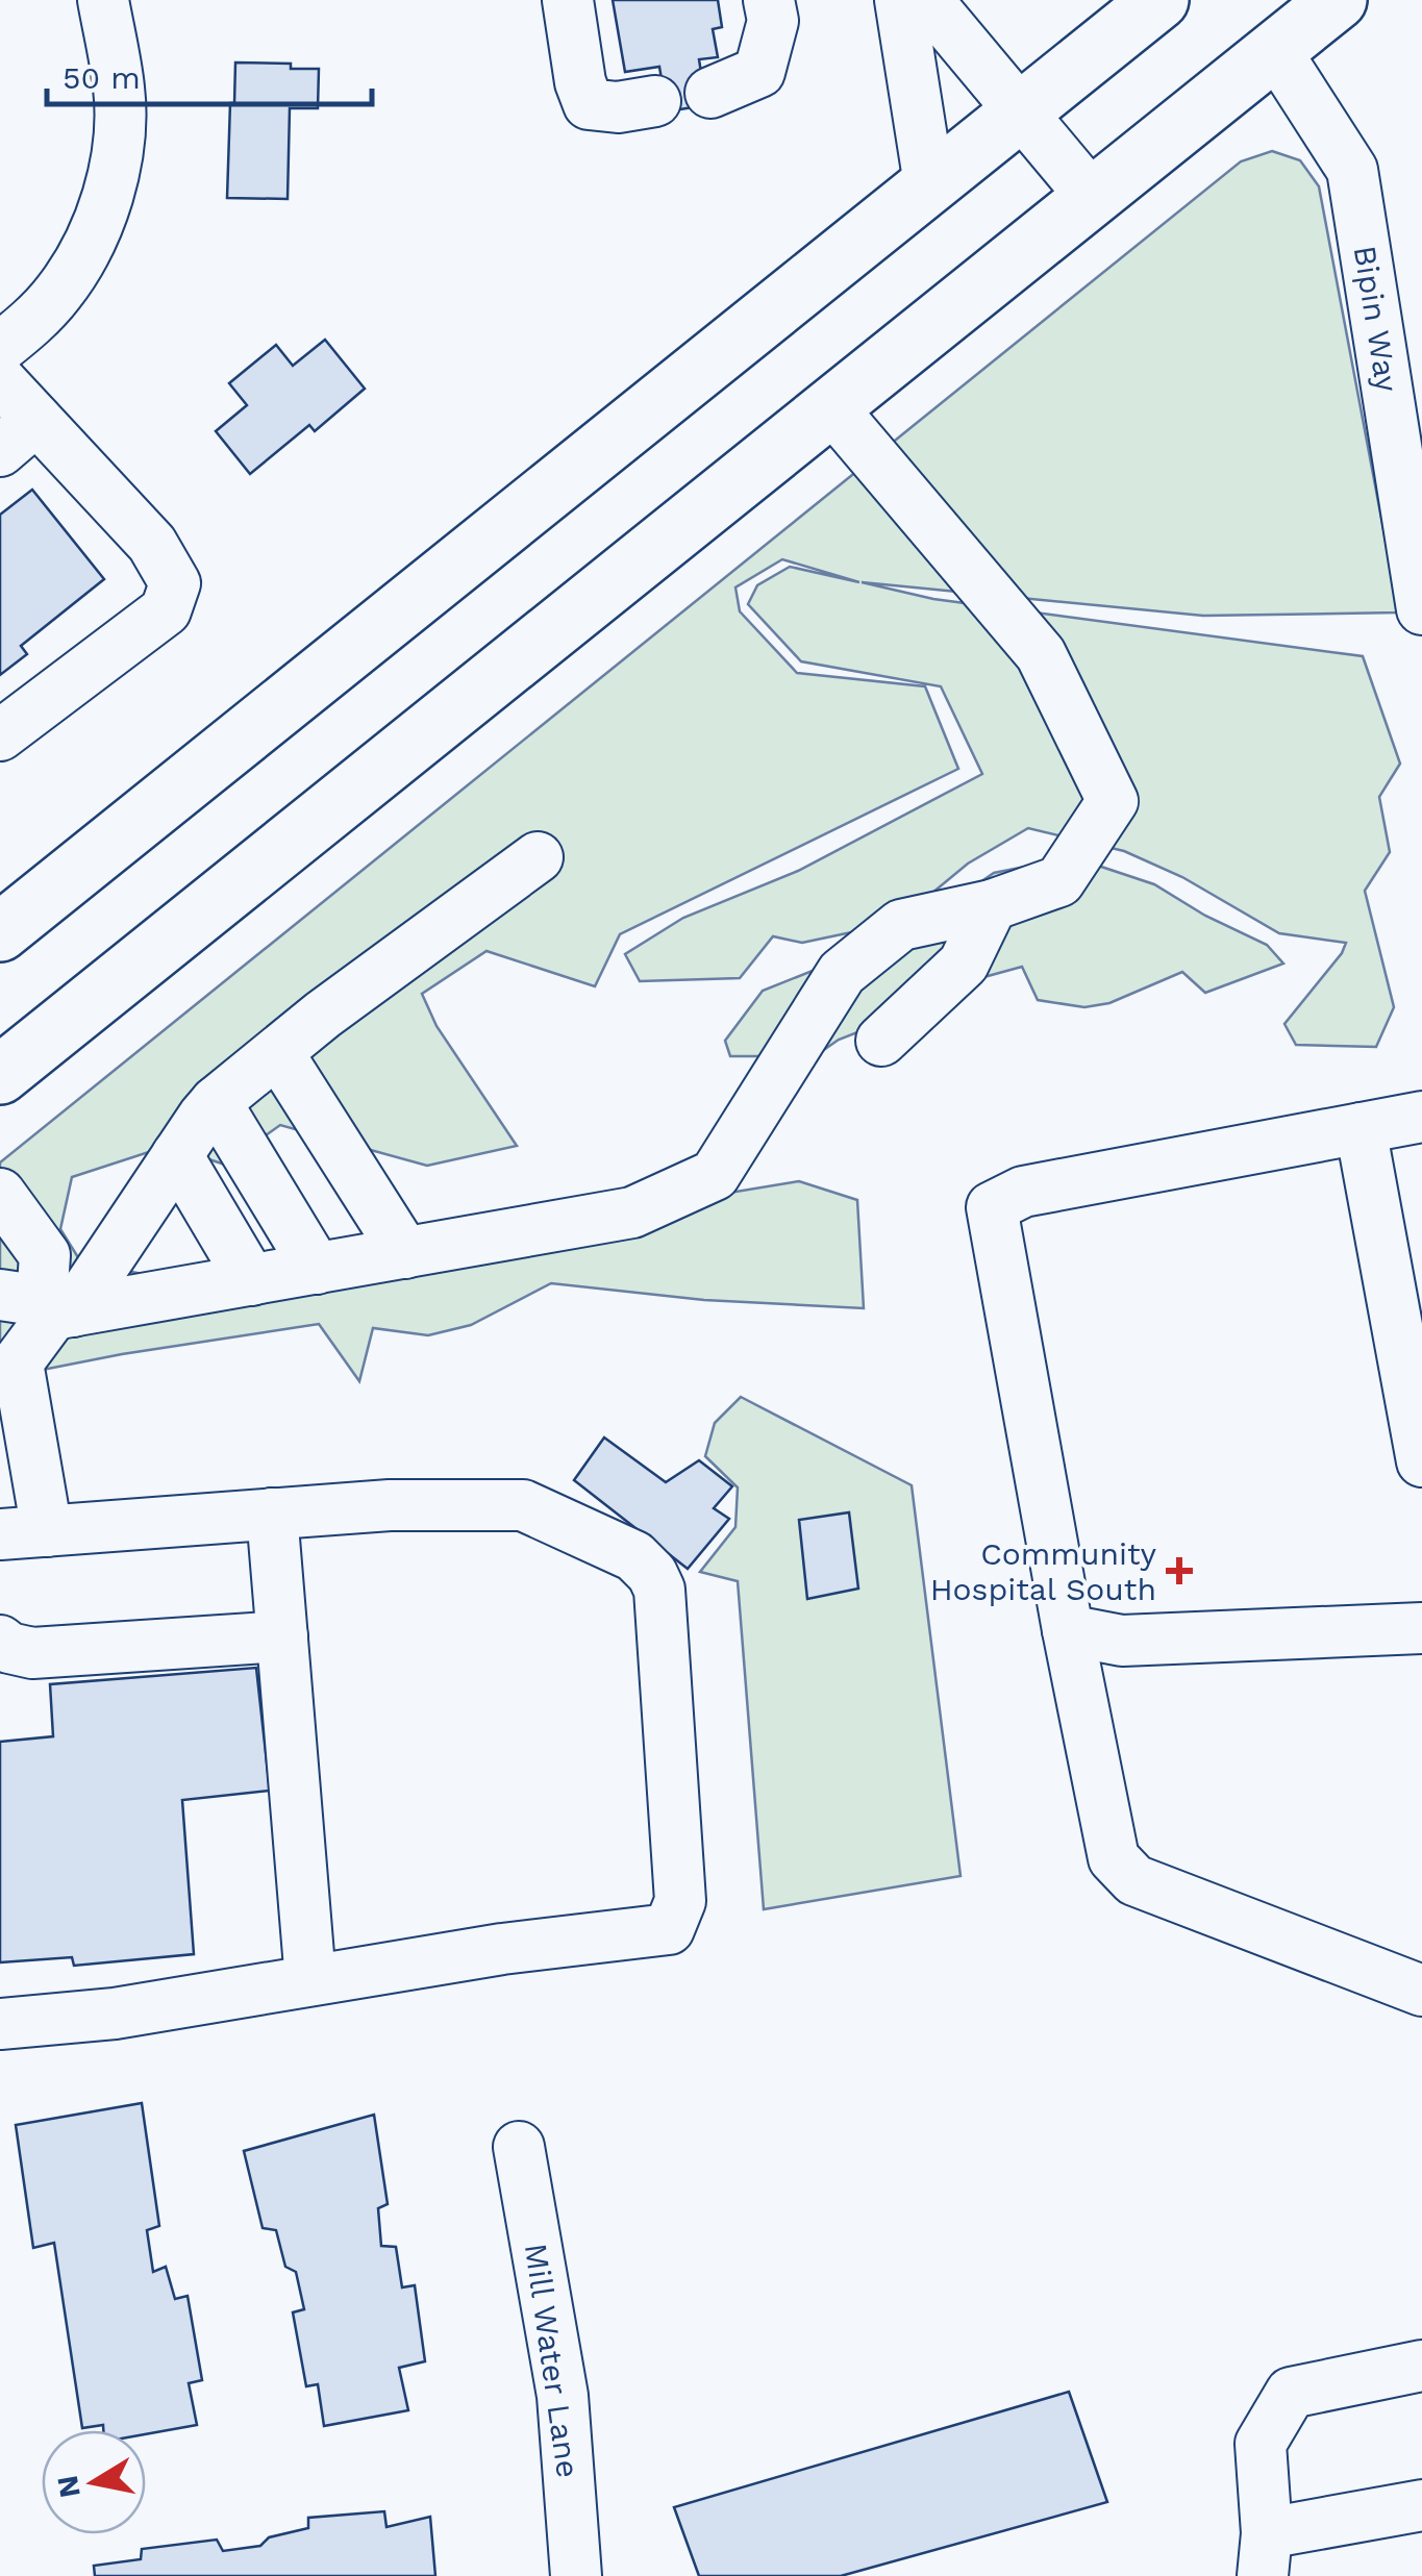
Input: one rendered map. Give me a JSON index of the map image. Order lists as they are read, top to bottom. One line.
{"streets":{"street":["Bipin Way","Mill Water Lane"]},"places":{"health":["Community Hospital South"]},"scale_bar":"50 m","north":"left"}
